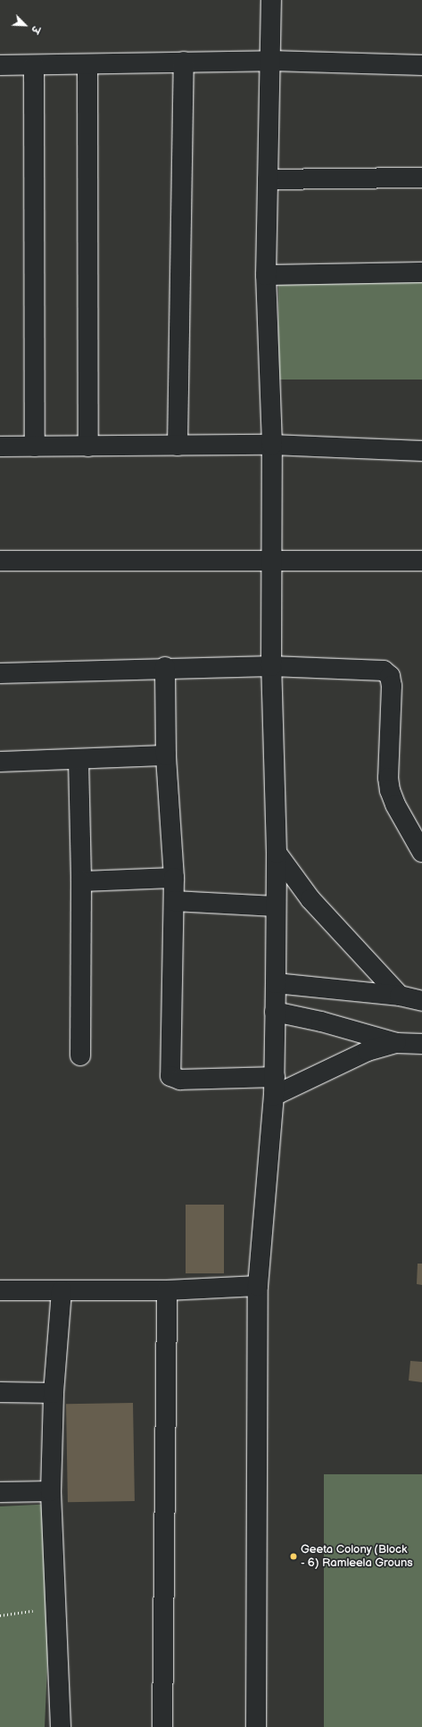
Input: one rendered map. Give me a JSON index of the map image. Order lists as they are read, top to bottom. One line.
{"places":["Geeta Colony (Block - 6) Ramleela Grouns"],"north":"bottom right"}
